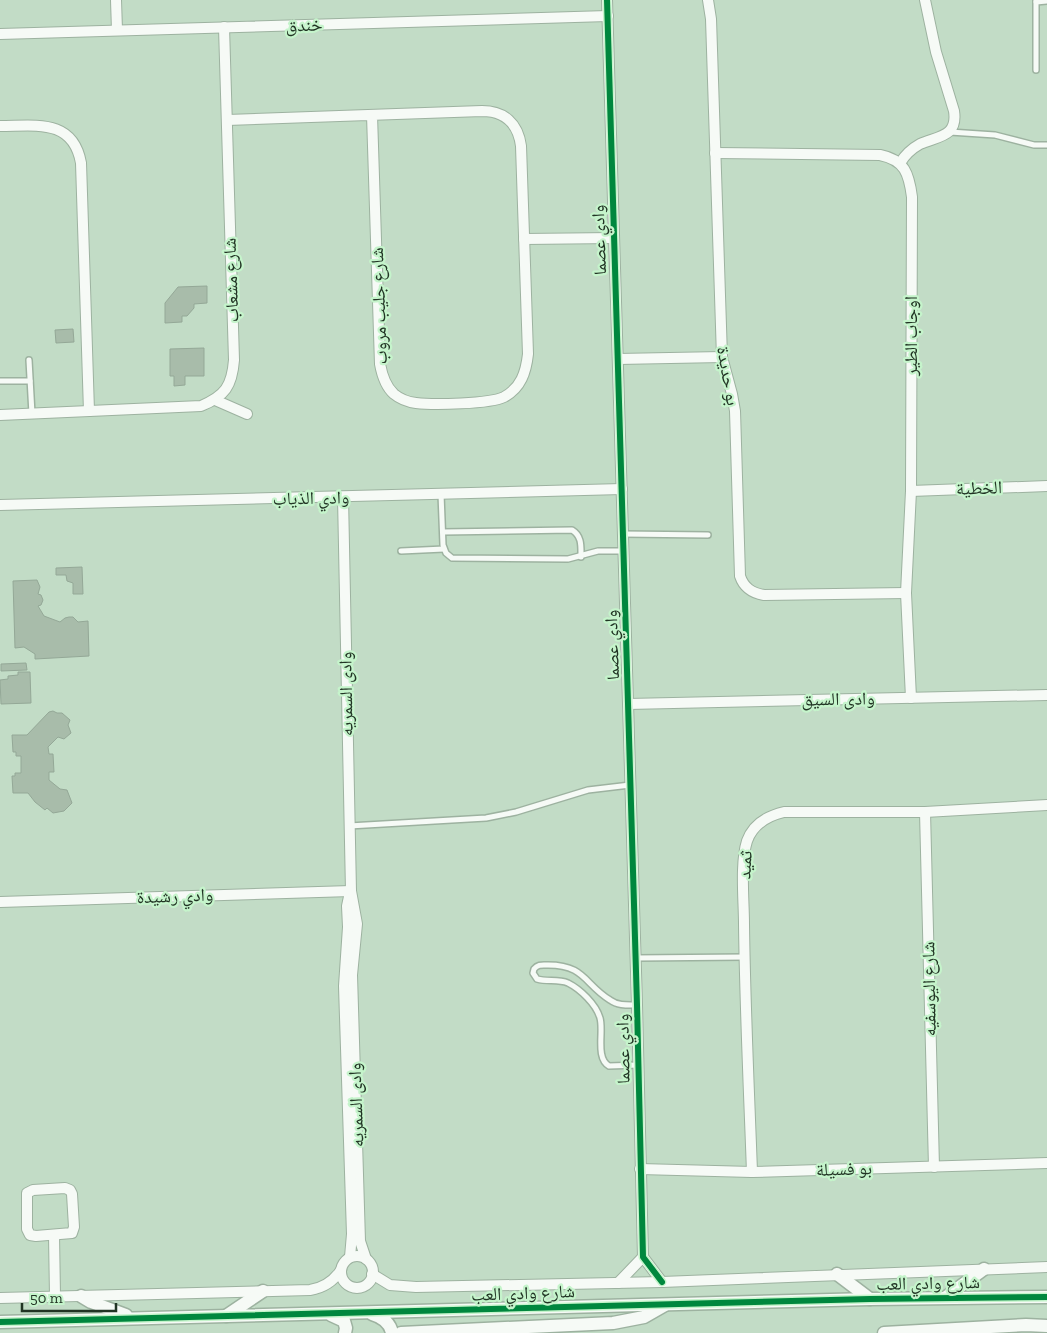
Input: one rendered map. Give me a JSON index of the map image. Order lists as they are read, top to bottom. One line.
{"streets":{"street":["خندق","وادي عصما","شارع مشعاب","شارع جليب مروب","اوجاب الطير","بو حديدة","الخطية","وادي الذياب","وادى السمريه","وادى السيق","ثميد","وادي رشيدة","شارع اليوسفيه","بو فسيلة","شارع وادي العب"]},"crossings":[["خندق","وادي عصما"],["خندق","شارع مشعاب"],["وادي عصما","وادي الذياب"],["وادي عصما","وادى السيق"],["وادي عصما","بو فسيلة"],["شارع مشعاب","شارع جليب مروب"],["اوجاب الطير","بو حديدة"],["اوجاب الطير","الخطية"],["اوجاب الطير","وادى السيق"],["وادي الذياب","وادى السمريه"],["وادى السمريه","وادي رشيدة"],["ثميد","شارع اليوسفيه"],["ثميد","بو فسيلة"],["شارع اليوسفيه","بو فسيلة"]],"scale_bar":"50 m"}
